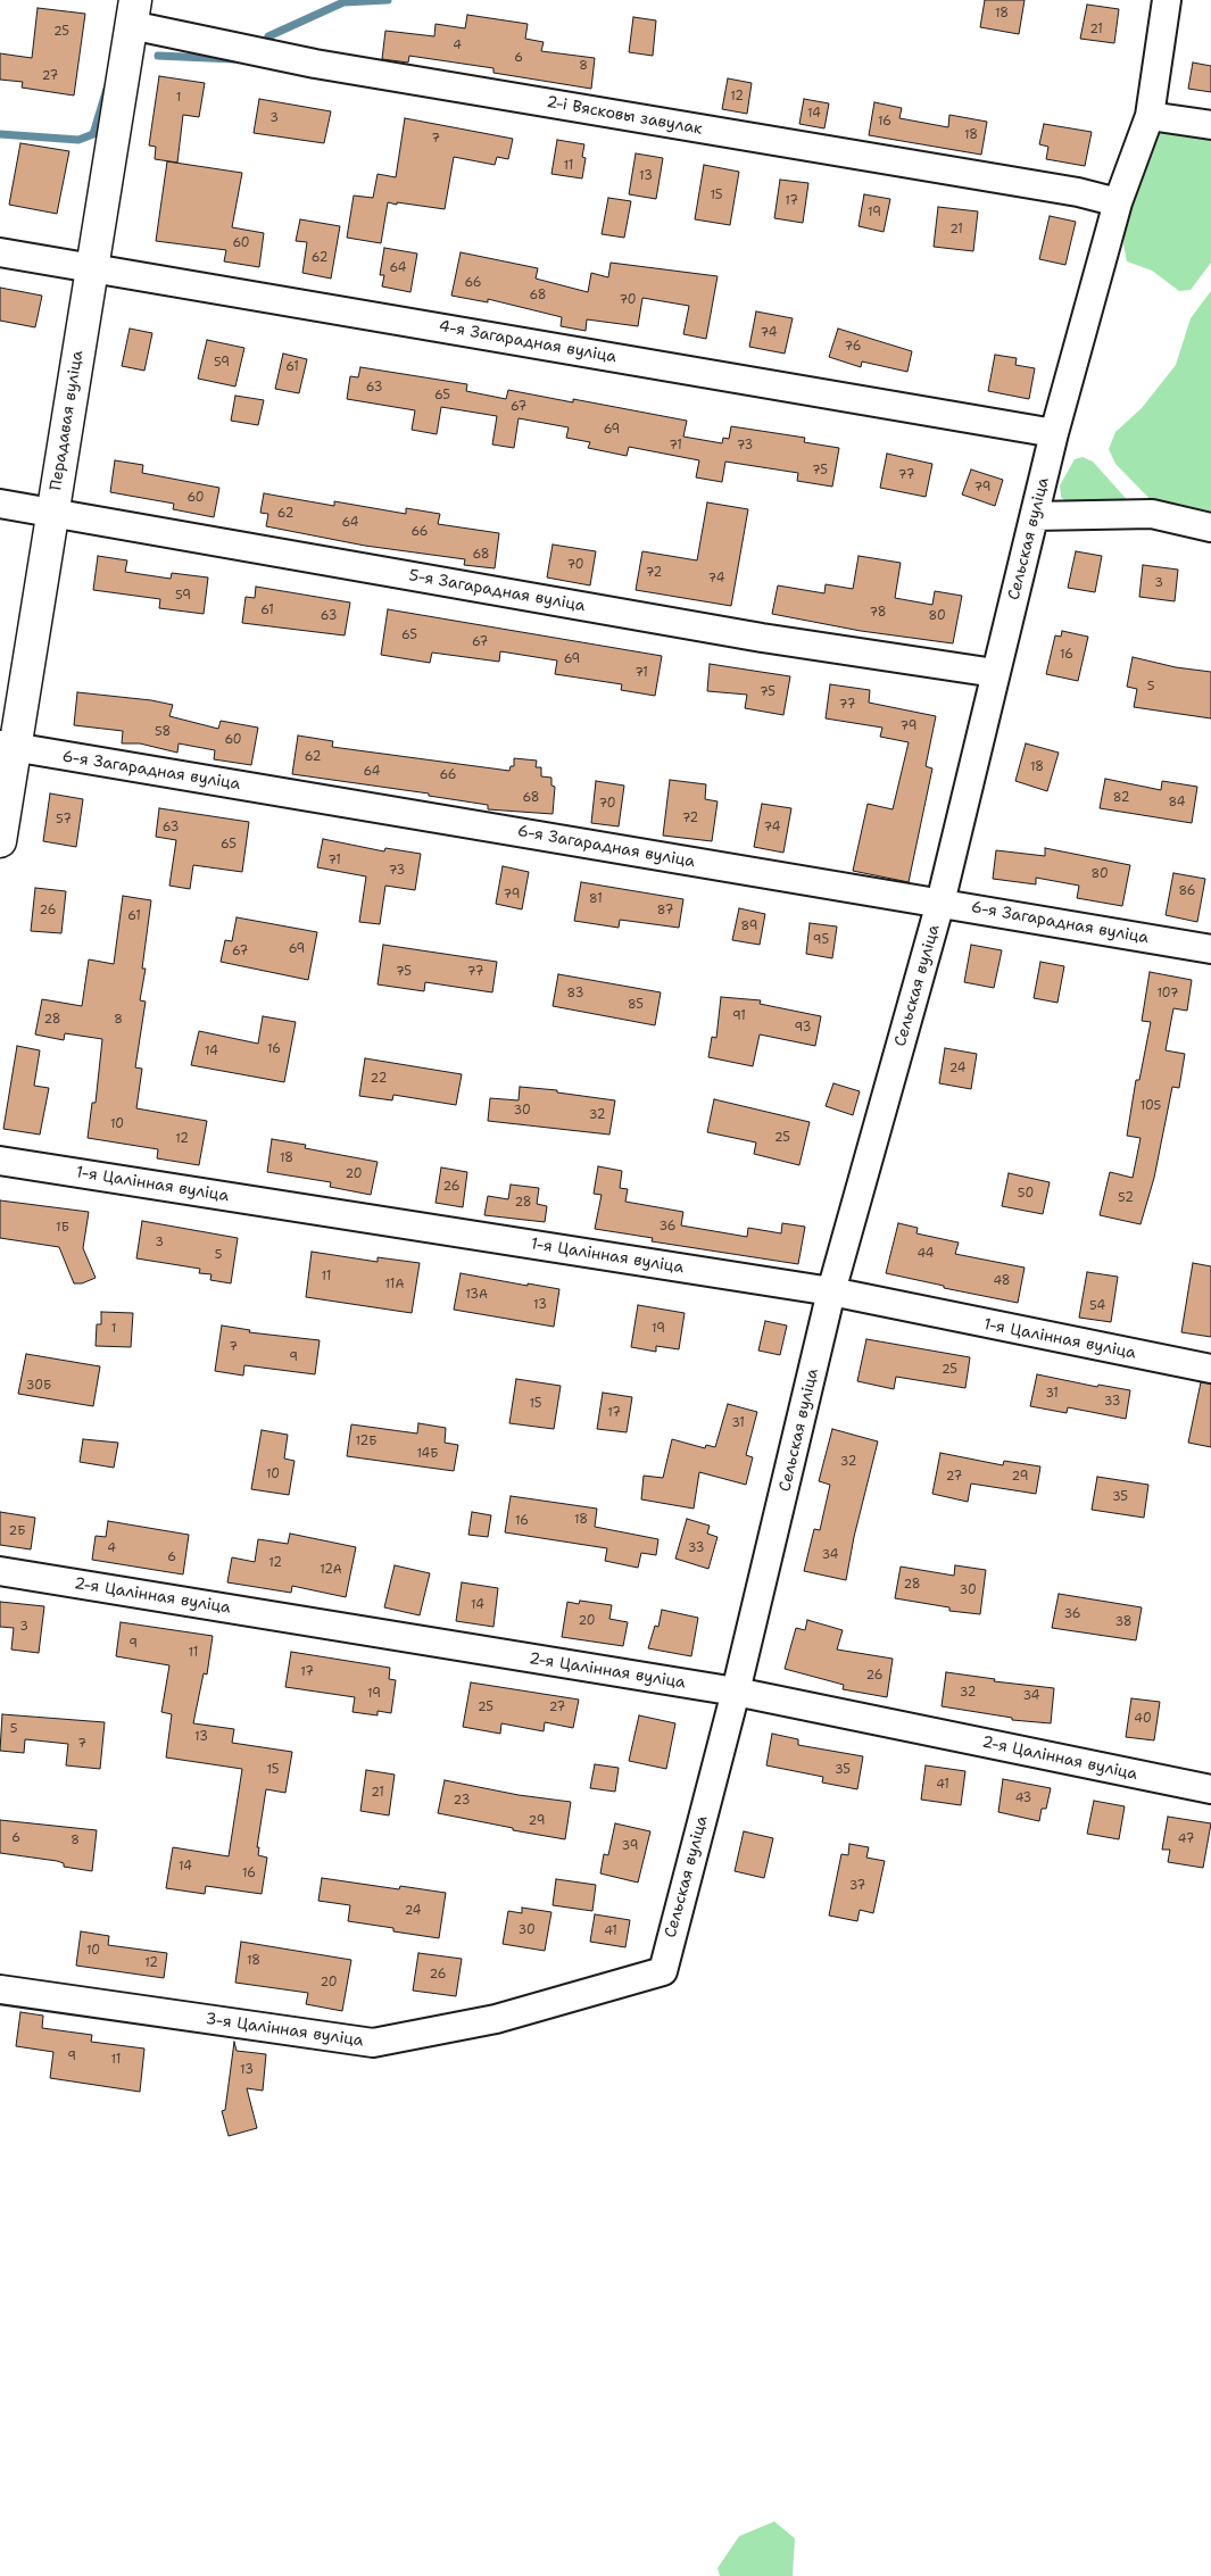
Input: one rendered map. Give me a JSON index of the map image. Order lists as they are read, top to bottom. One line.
{"streets":{"street":["2-і Вясковы завулак","4-я Загарадная вуліца","Перадавая вуліца","Сельская вуліца","5-я Загарадная вуліца","6-я Загарадная вуліца","1-я Цалінная вуліца","2-я Цалінная вуліца","3-я Цалінная вуліца"]},"crossings":[["2-і Вясковы завулак","Перадавая вуліца"],["2-і Вясковы завулак","Сельская вуліца"],["4-я Загарадная вуліца","Перадавая вуліца"],["4-я Загарадная вуліца","Сельская вуліца"],["Перадавая вуліца","5-я Загарадная вуліца"],["Перадавая вуліца","6-я Загарадная вуліца"],["Сельская вуліца","5-я Загарадная вуліца"],["Сельская вуліца","6-я Загарадная вуліца"],["Сельская вуліца","1-я Цалінная вуліца"],["Сельская вуліца","2-я Цалінная вуліца"],["Сельская вуліца","3-я Цалінная вуліца"]],"house_numbers":["18","21","25","4","6","8","27","12","1","14","3","16","18","7","11","13","15","17","19","21","60","62","64","66","68","70","74","76","59","61","63","65","67","69","71","73","75","77","79","60","62","64","66","68","70","72","74","3","59","61","78","63","80","65","67","16","69","71","5","75","77","79","58","60","62","18","64","66","68","82","84","70","72","57","63","74","65","71","73","80","86","79","81","26","87","61","89","95","69","67","75","77","83","107","85","91","28","8","93","16","14","24","22","105","30","32","10","25","12","18","20","26","50","52","28","36","1Б","3","44","5","11","48","11А","13А","13","54","1","19","7","9","25","30Б","31","33","15","17","31","12Б","14Б","32","10","27","29","35","18","16","2Б","4","33","34","6","12","12А","28","30","14","36","20","38","3","9","11","17","26","32","19","34","25","27","40","5","13","7","15","35","41","21","43","23","29","6","47","8","39","14","16","37","24","30","41","10","18","12","26","20","9","11","13"]}
